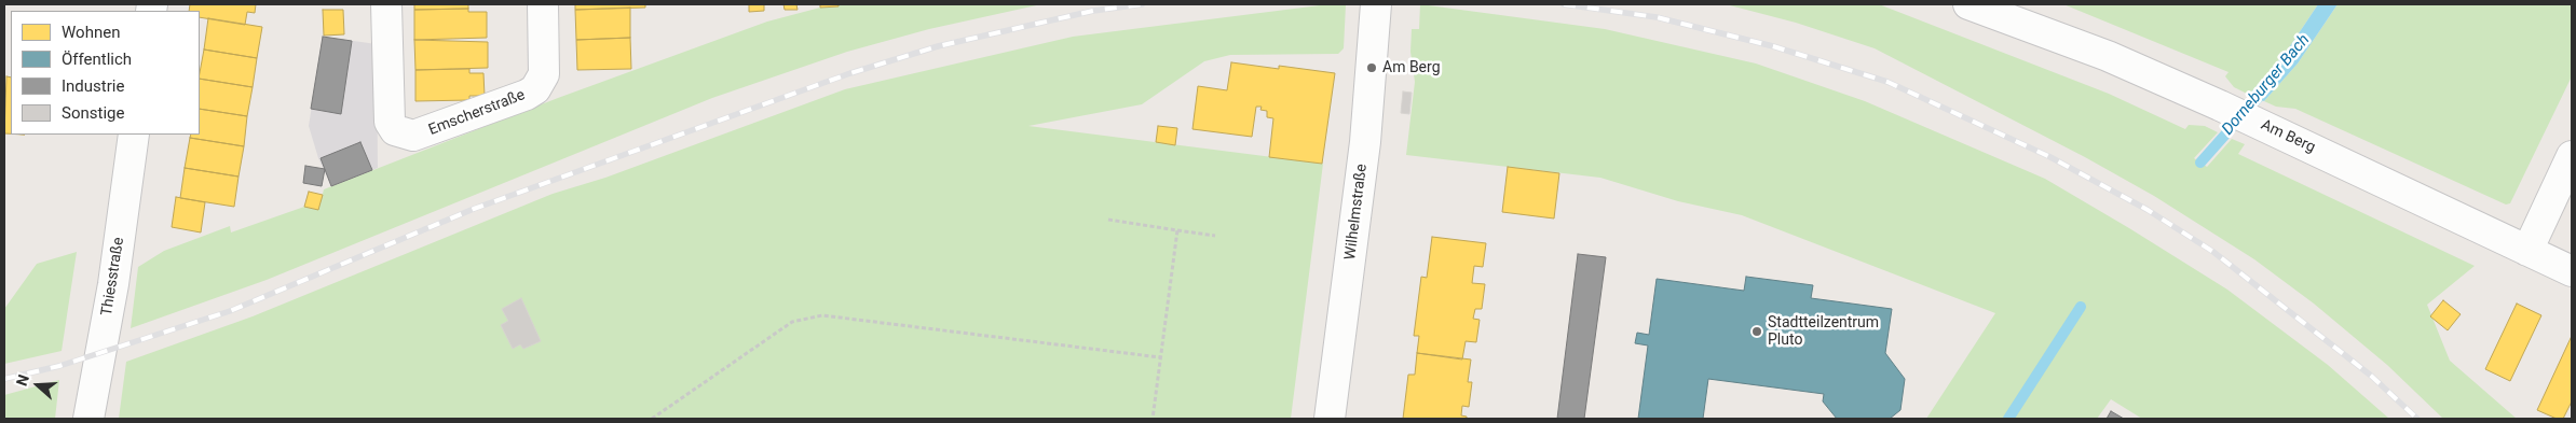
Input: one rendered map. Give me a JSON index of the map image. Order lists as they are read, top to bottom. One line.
{"streets":{"street":["Emscherstraße","Am Berg","Wilhelmstraße","Thiesstraße"]},"water":["Dorneburger Bach"],"places":["Am Berg","Stadtteilzentrum Pluto"],"legend":["Wohnen","Öffentlich","Industrie","Sonstige"],"north":"left"}
